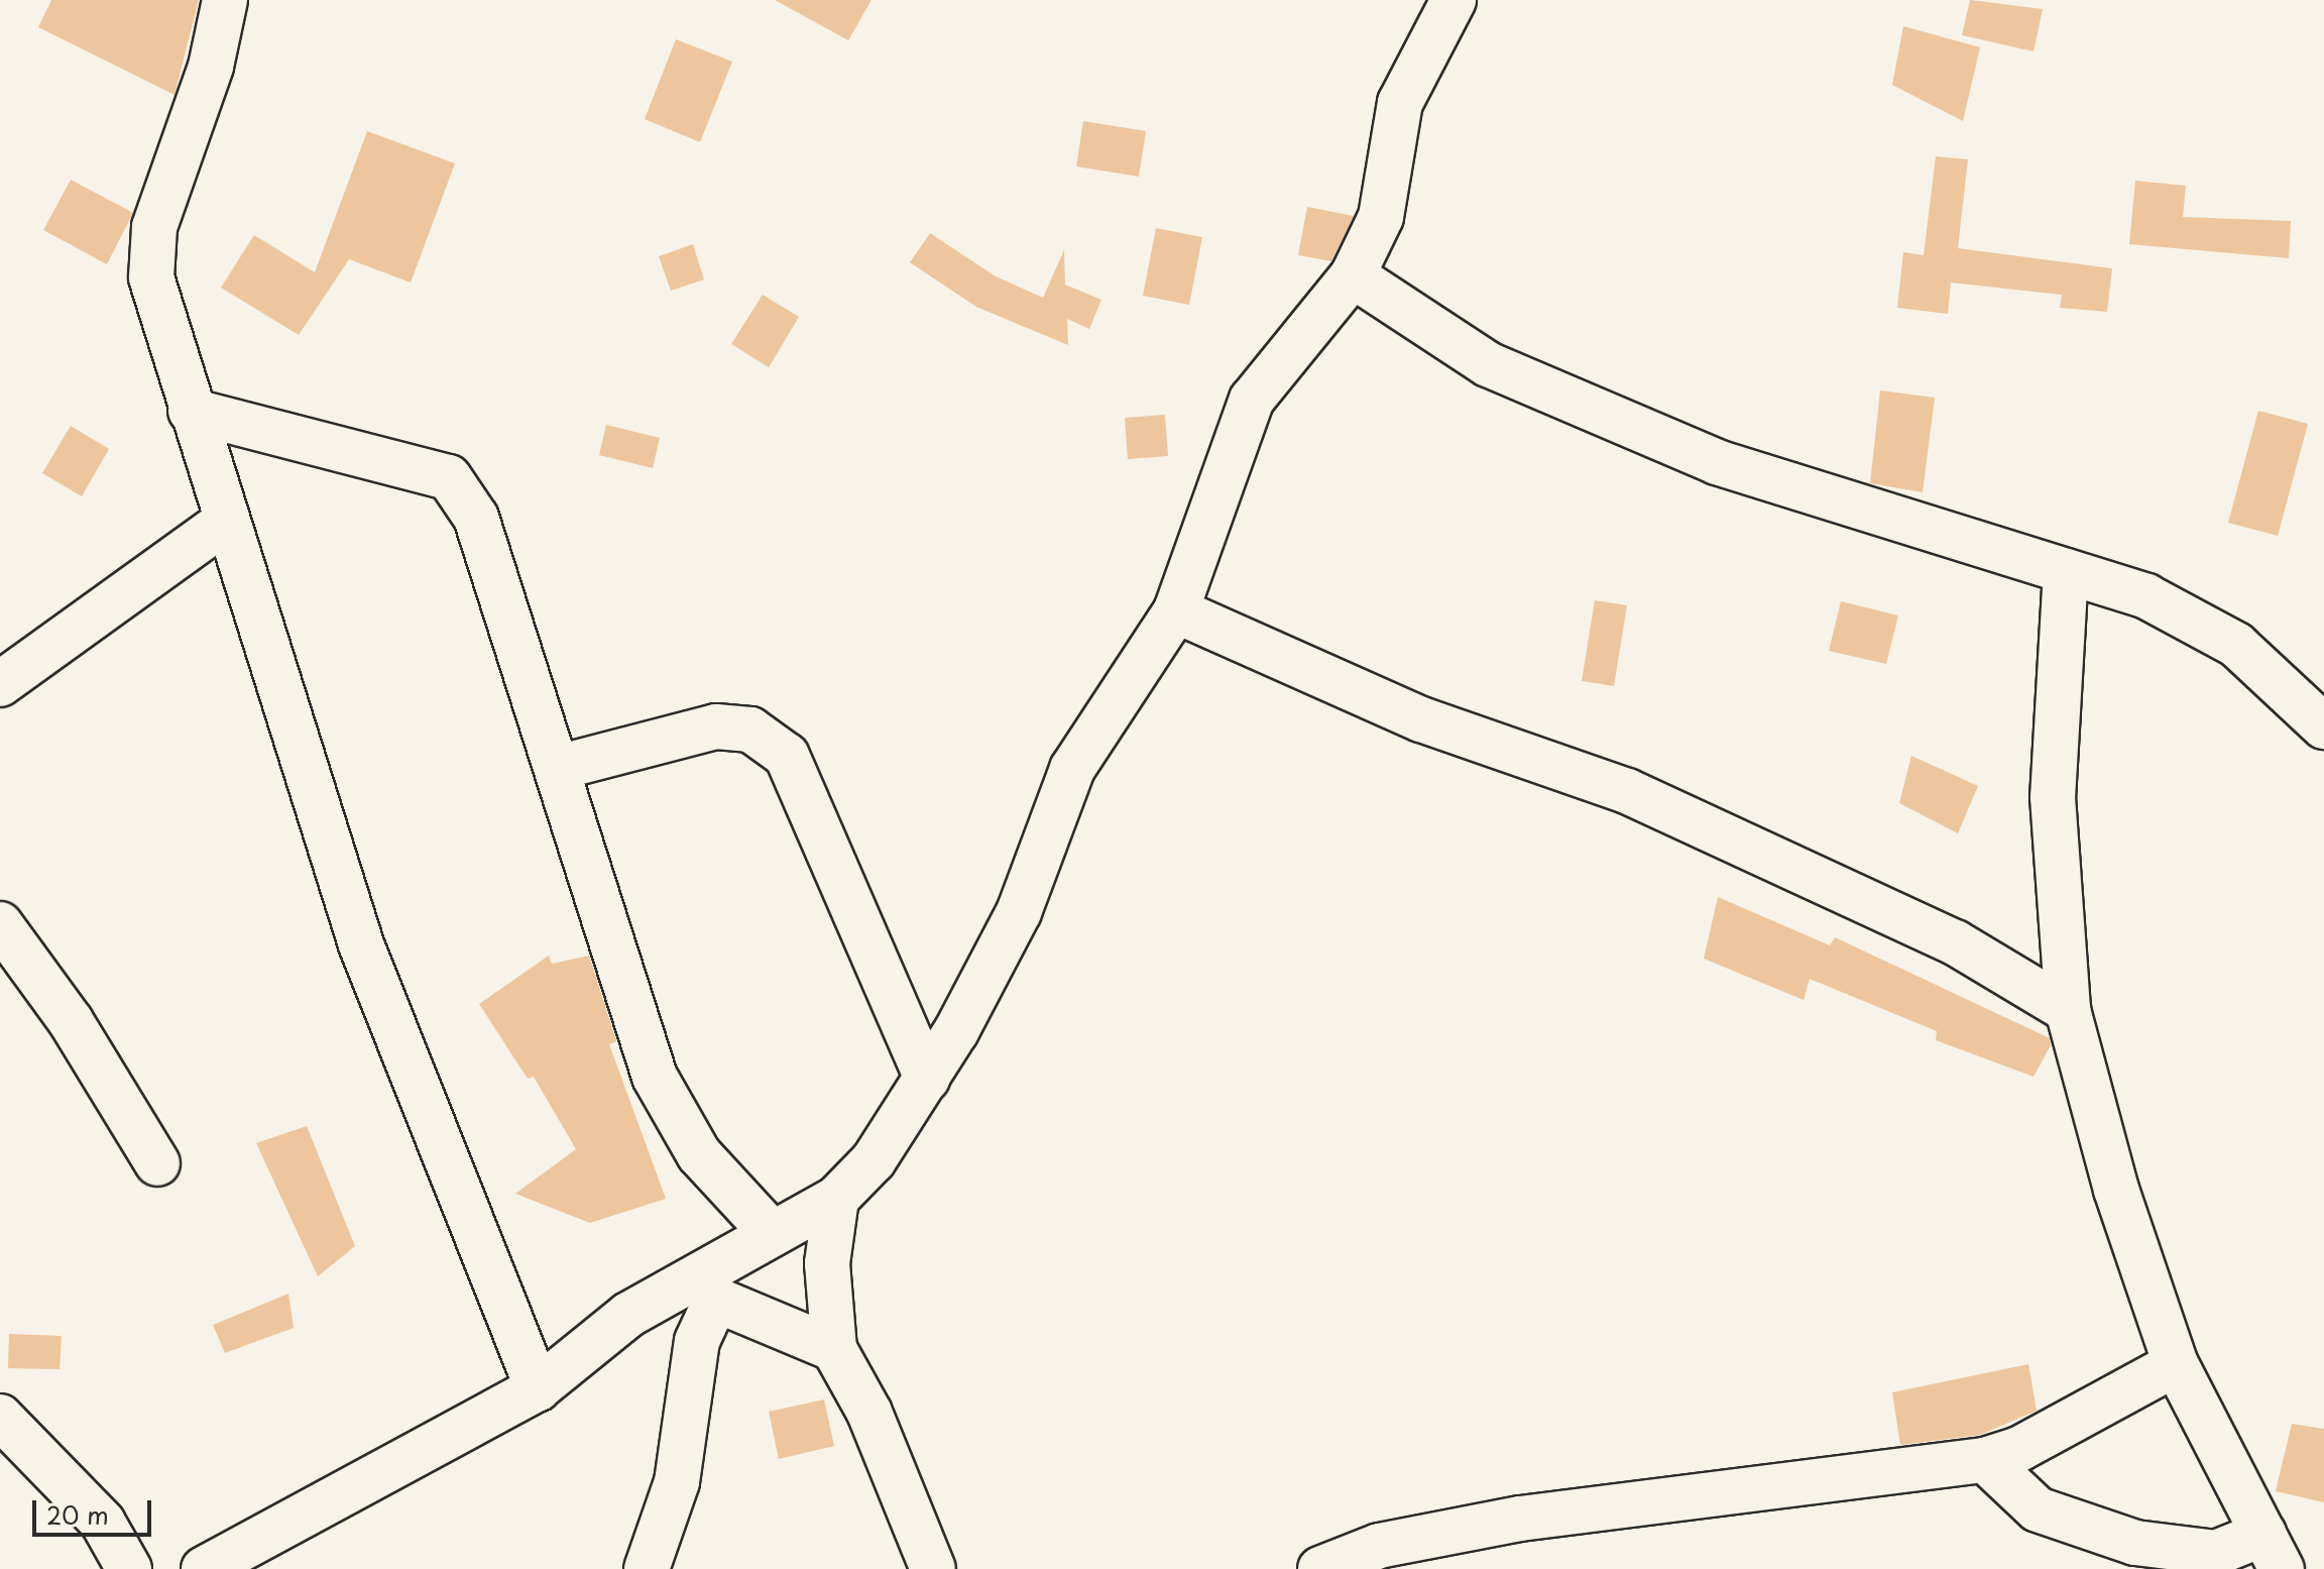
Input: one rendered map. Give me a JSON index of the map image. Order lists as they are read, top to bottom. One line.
{"scale_bar":"20 m"}
